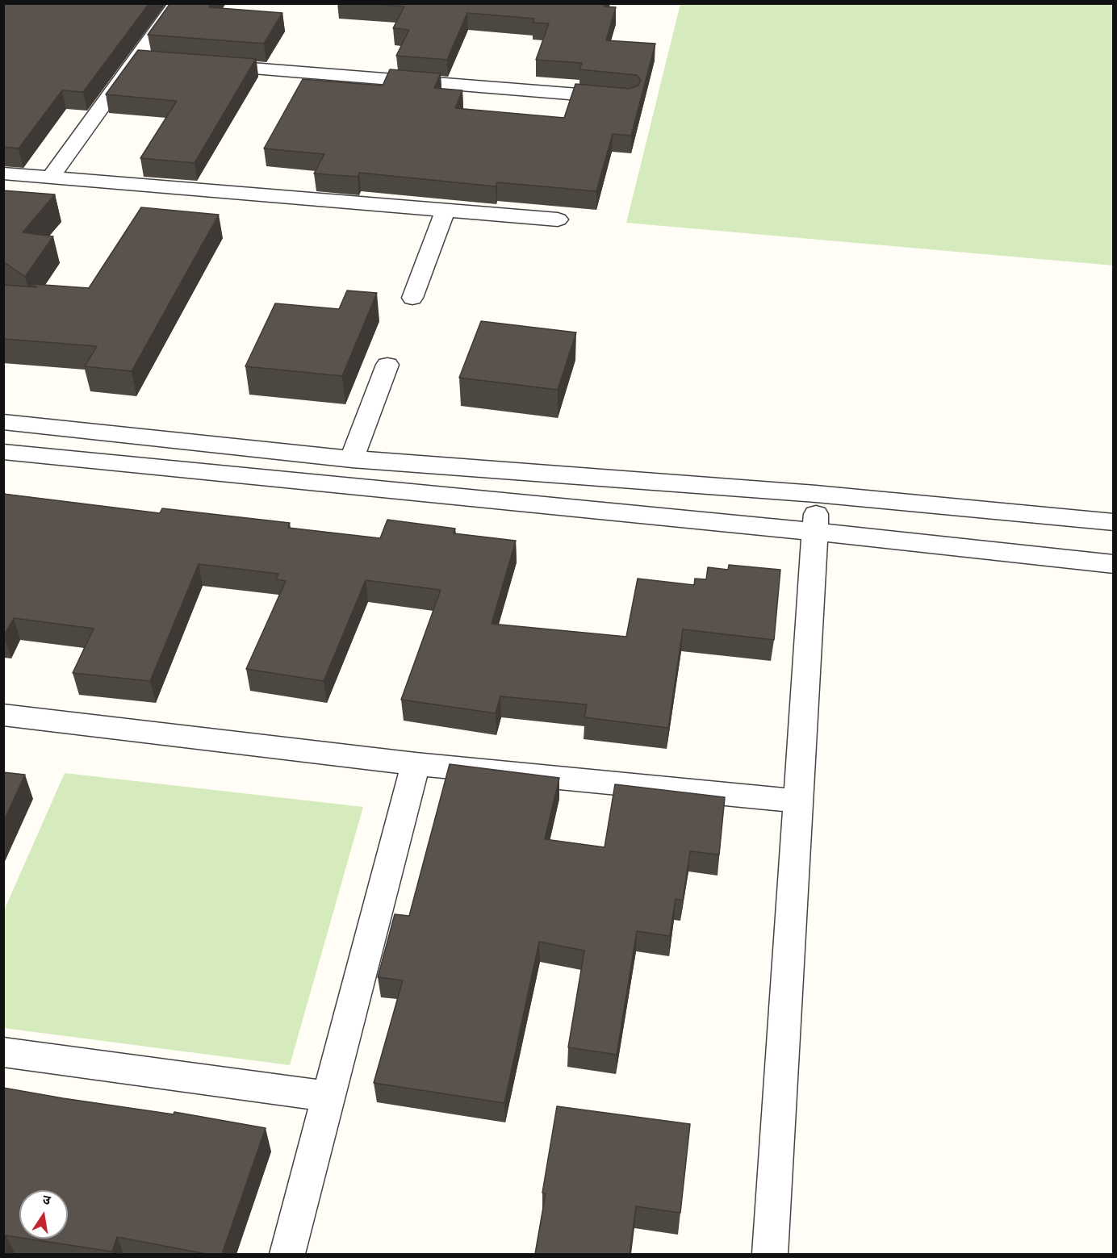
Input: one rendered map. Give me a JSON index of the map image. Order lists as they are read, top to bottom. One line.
{"north":"top"}
